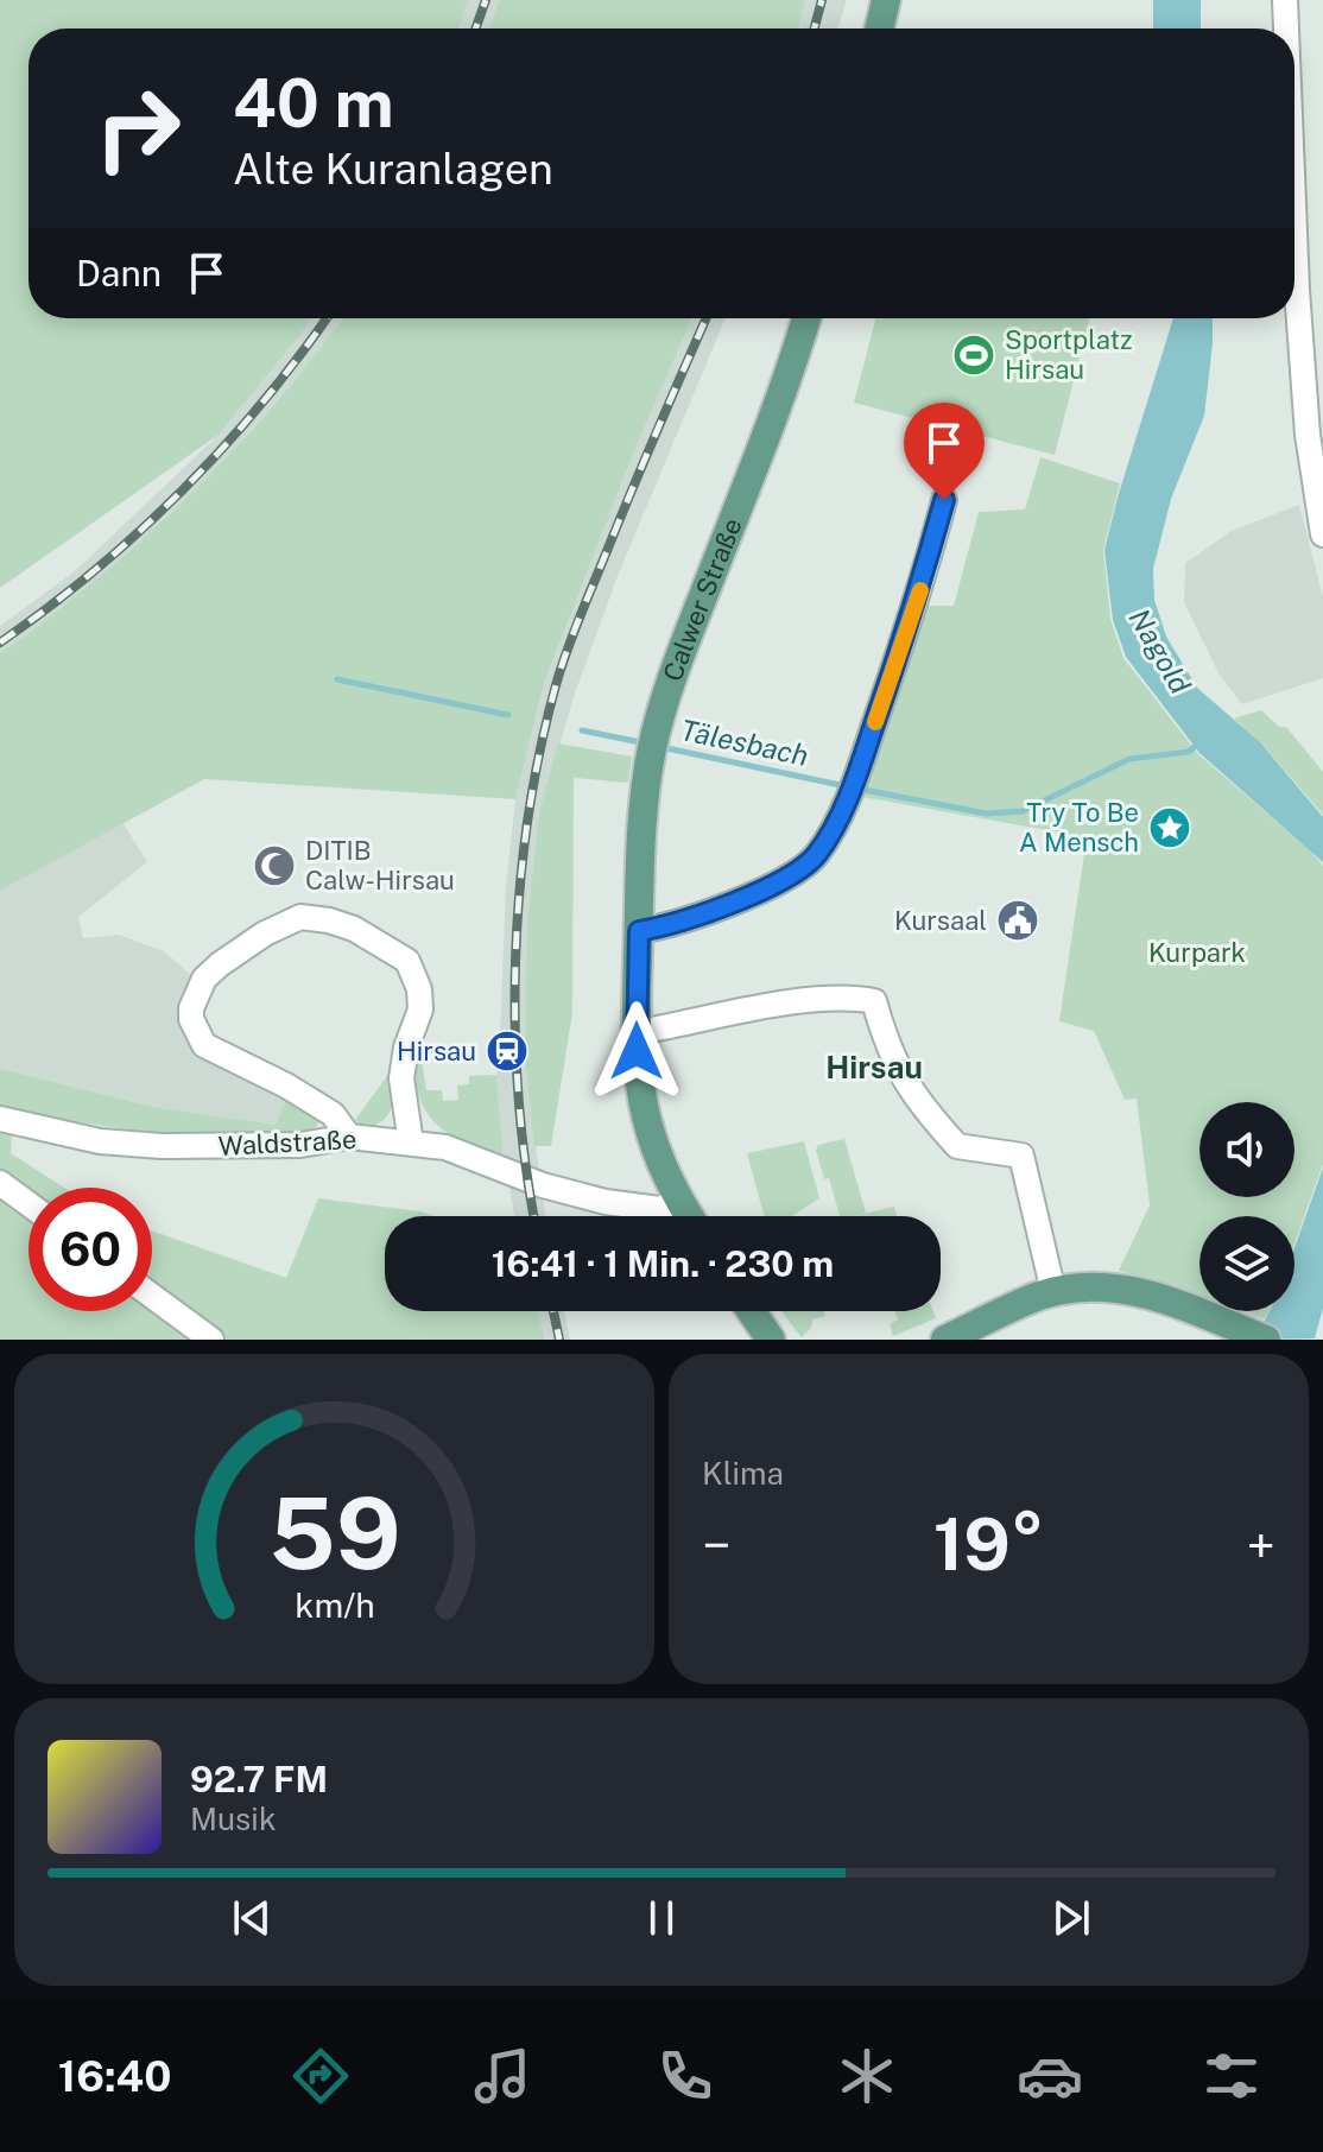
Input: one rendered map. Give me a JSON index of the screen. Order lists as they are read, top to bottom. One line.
{"streets":{"main road":["Calwer Straße"],"street":["Waldstraße"]},"crossings":[["Calwer Straße","Waldstraße"]],"districts":["Hirsau"],"water":["Nagold","Tälesbach"],"parks":["Kurpark"],"places":{"sports":["Sportplatz Hirsau"],"place":["Try To Be A Mensch"],"mosque":["DITIB Calw-Hirsau"],"public building":["Kursaal"],"station":["Hirsau"]},"page":{"turn":["40 m","Alte Kuranlagen"],"then":"Dann","limit":"60","trip":"16:41 · 1 Min. · 230 m","tile":"Klima","heat":["−","19°","+"],"song":["92.7 FM","Musik"],"tabs":"16:40","gauge":["59","km/h"]}}
